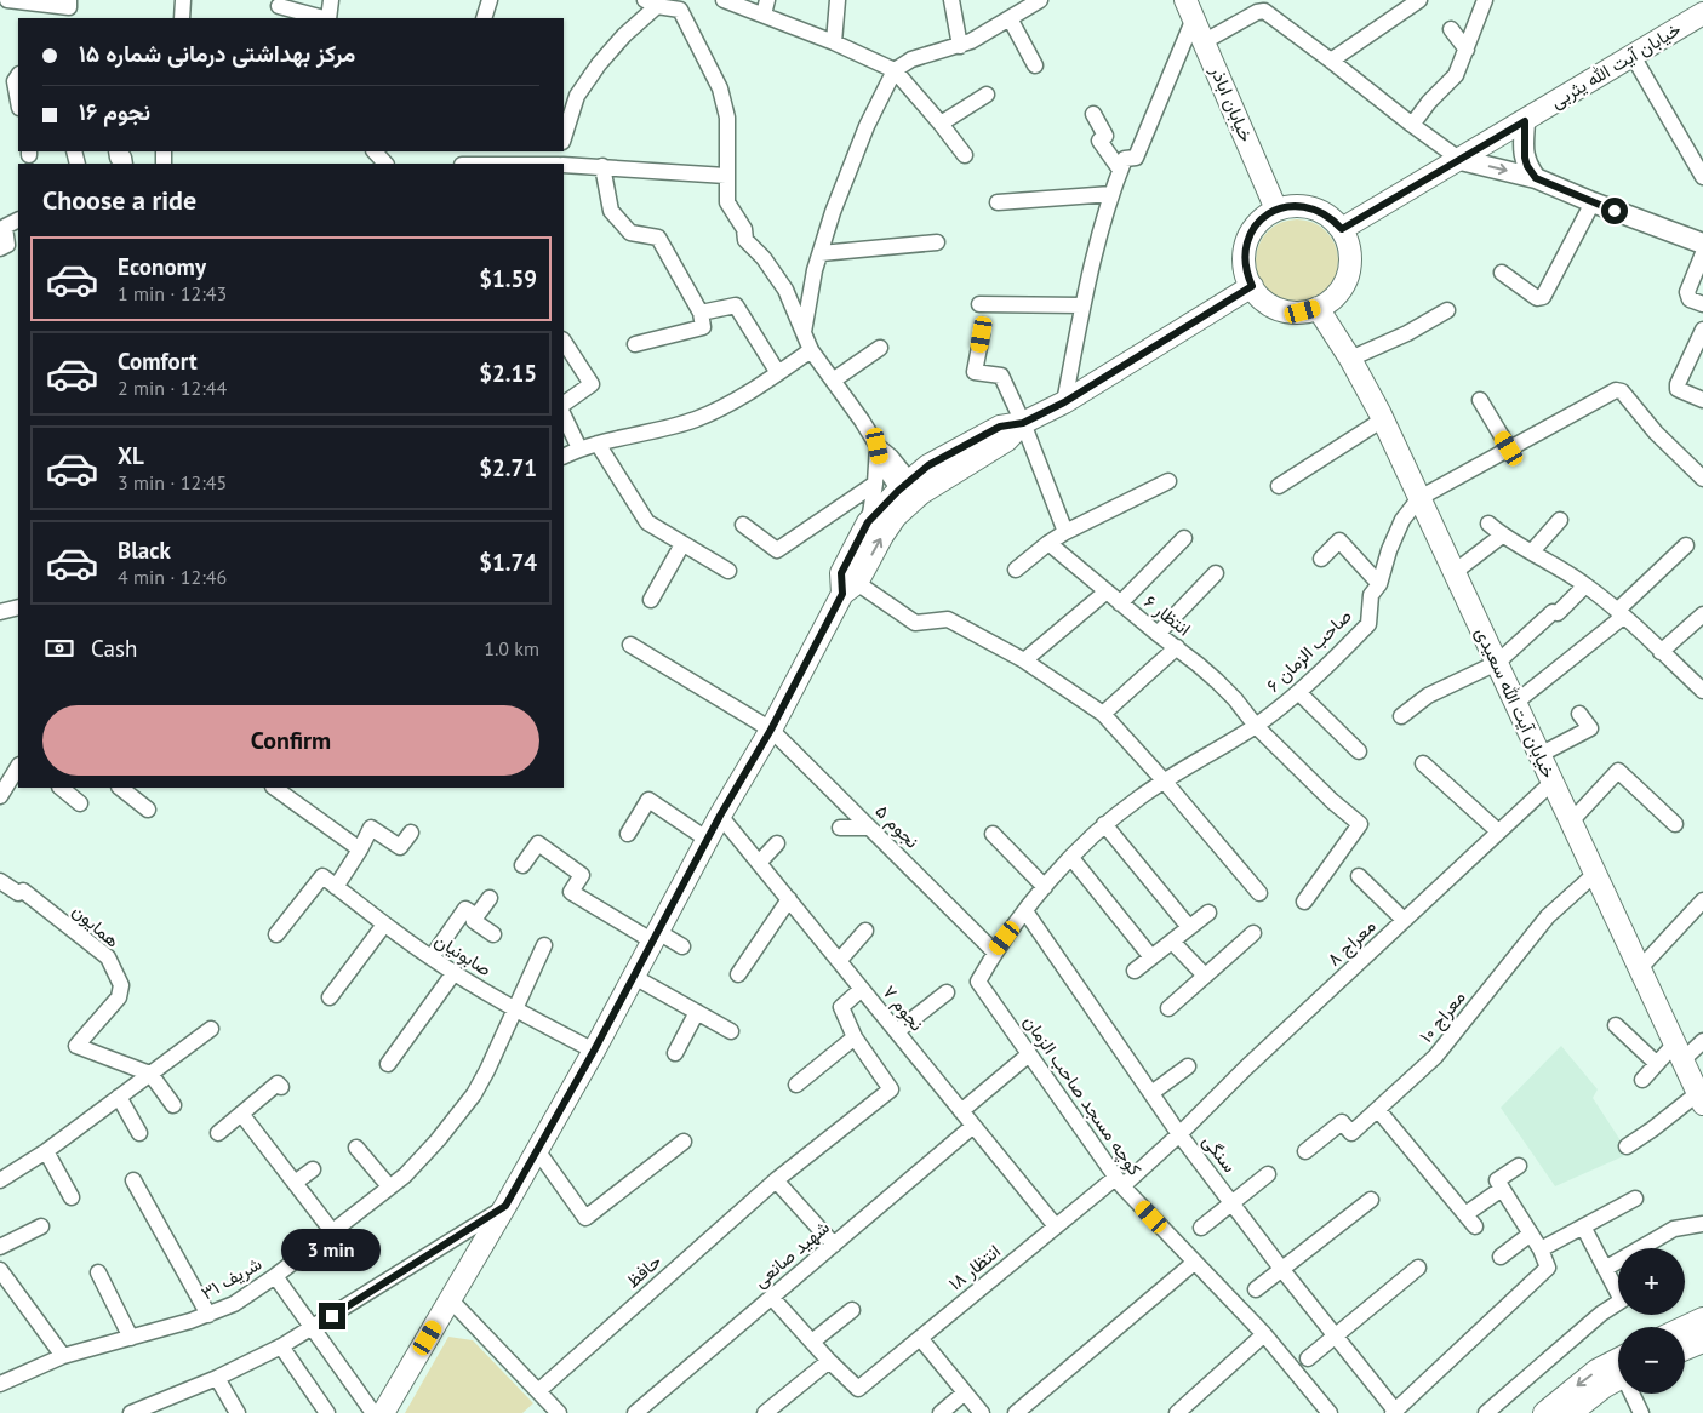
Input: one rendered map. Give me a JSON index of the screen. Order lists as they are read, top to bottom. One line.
{"streets":{"main road":["خیابان آیت الله یثربی","خیابان اباذر","خیابان آیت الله سعیدی"],"street":["انتظار ۶","صاحب الزمان ۶","نجوم ۵","همایون","معراج ۸","صابونیان","نجوم ۷","معراج ۱۰","کوچه مسجد صاحب الزمان","سنگی","شهید صانعی","انتظار ۱۸","حافظ","شریف ۳۱"]},"crossings":[["خیابان آیت الله یثربی","خیابان اباذر"],["خیابان آیت الله یثربی","خیابان آیت الله سعیدی"],["خیابان اباذر","خیابان آیت الله سعیدی"],["انتظار ۶","صاحب الزمان ۶"],["صاحب الزمان ۶","خیابان آیت الله سعیدی"],["صاحب الزمان ۶","نجوم ۵"],["صاحب الزمان ۶","کوچه مسجد صاحب الزمان"],["صاحب الزمان ۶","سنگی"],["خیابان آیت الله سعیدی","معراج ۸"],["خیابان آیت الله سعیدی","معراج ۱۰"],["نجوم ۵","کوچه مسجد صاحب الزمان"],["معراج ۸","کوچه مسجد صاحب الزمان"],["معراج ۸","سنگی"],["معراج ۸","انتظار ۱۸"],["صابونیان","شریف ۳۱"],["نجوم ۷","شهید صانعی"],["نجوم ۷","انتظار ۱۸"],["کوچه مسجد صاحب الزمان","انتظار ۱۸"]],"page":{"banner":["مرکز بهداشتی درمانی شماره ۱۵","نجوم ۱۶"],"heading":"Choose a ride","list":[{"name":"Economy","note":"1 min · 12:43","value":"$1.59"},{"name":"Comfort","note":"2 min · 12:44","value":"$2.15"},{"name":"XL","note":"3 min · 12:45","value":"$2.71"},{"name":"Black","note":"4 min · 12:46","value":"$1.74"}],"pay":["Cash","1.0 km"],"buttons":"Confirm","bubble":"3 min","map_buttons":["+","−"]}}
